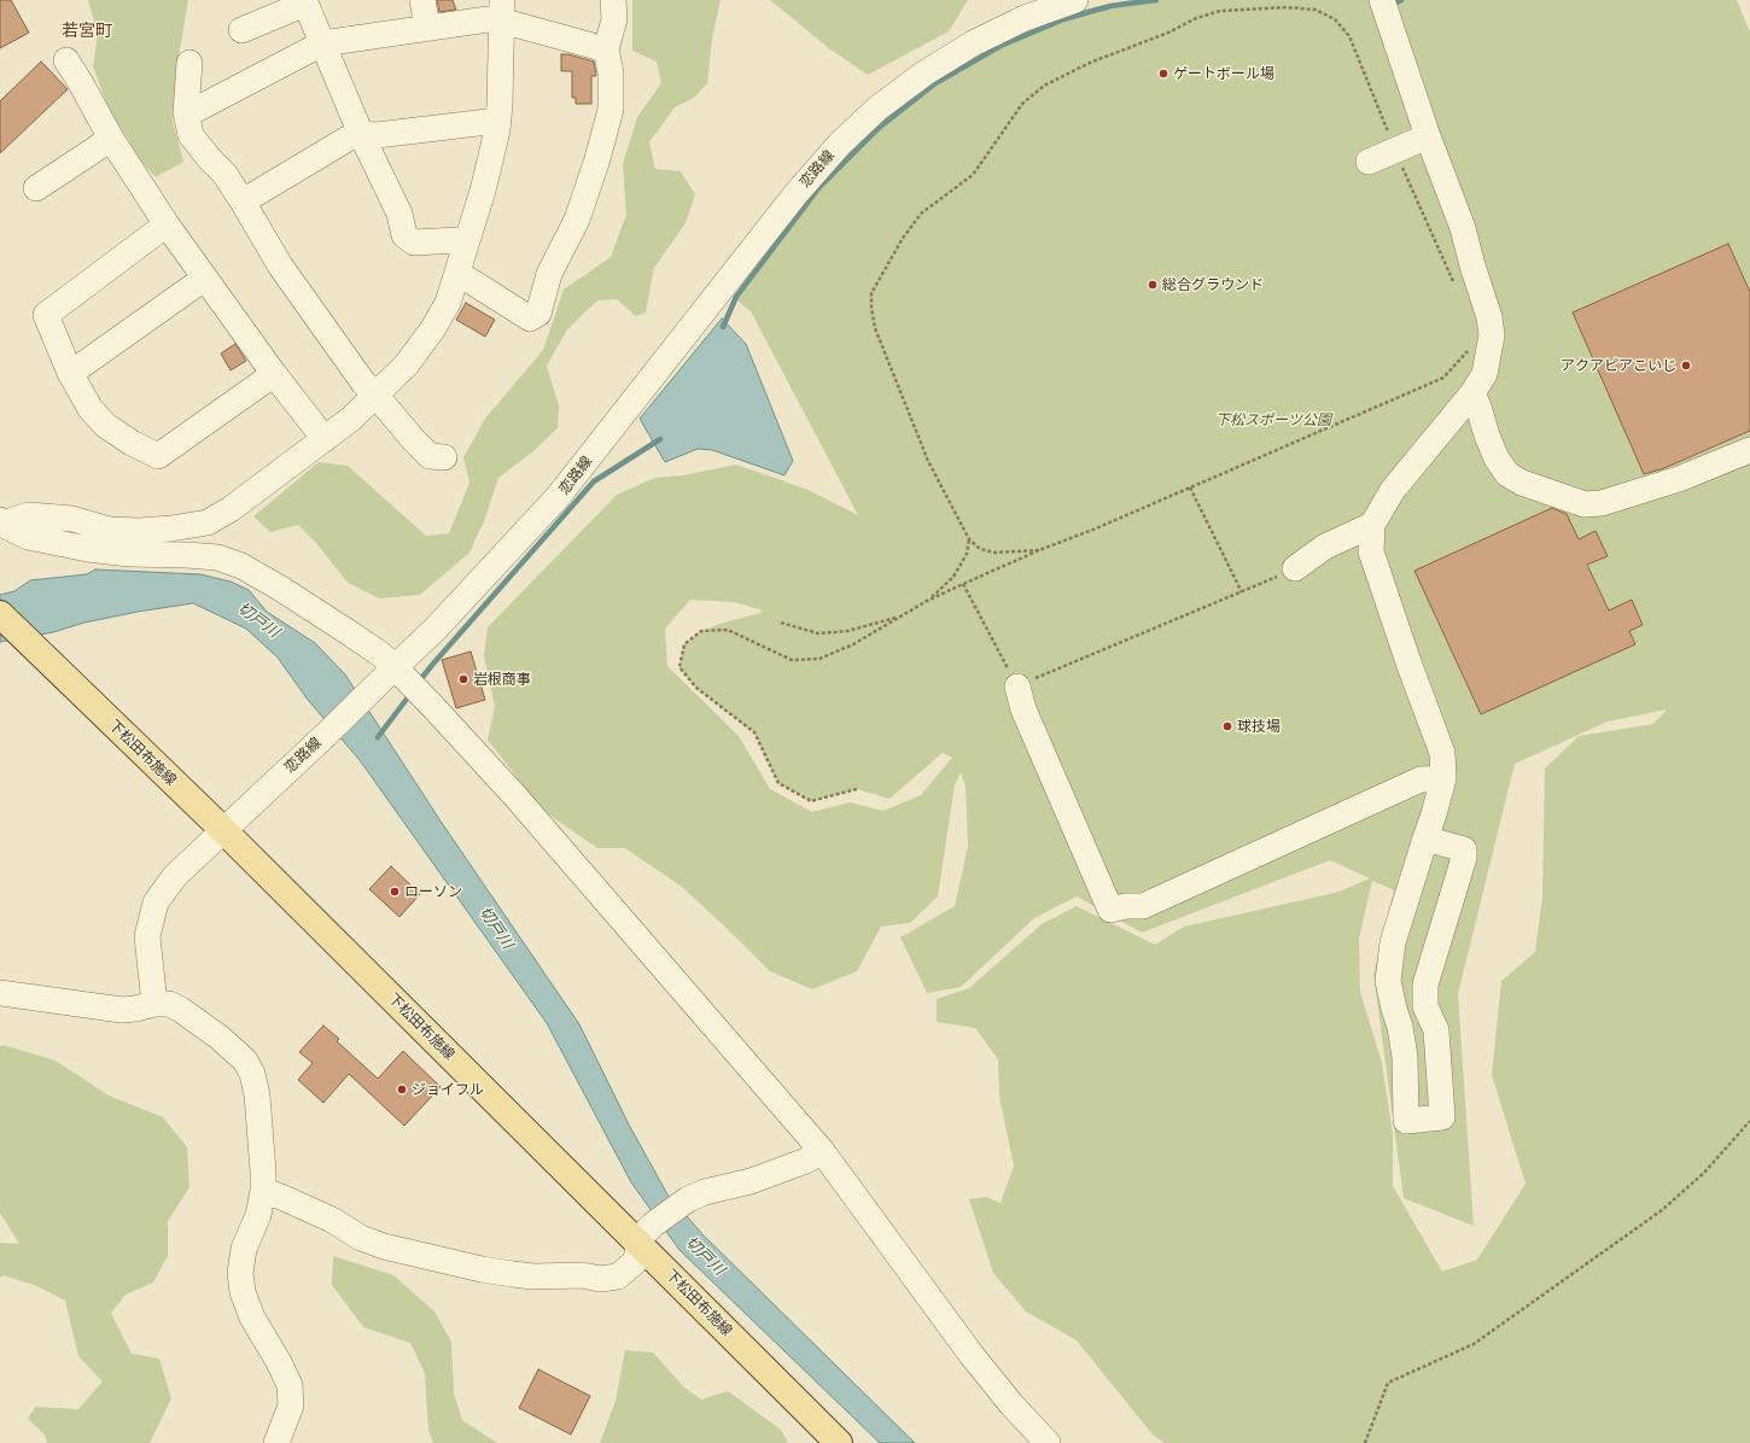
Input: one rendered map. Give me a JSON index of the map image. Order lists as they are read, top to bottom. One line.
{"streets":{"main road":["下松田布施線"],"street":["恋路線"]},"crossings":[["恋路線","下松田布施線"]],"districts":["若宮町"],"water":["切戸川"],"parks":["下松スポーツ公園"],"places":["ゲートボール場","総合グラウンド","アクアピアこいじ","岩根商事","球技場","ローソン","ジョイフル"]}
